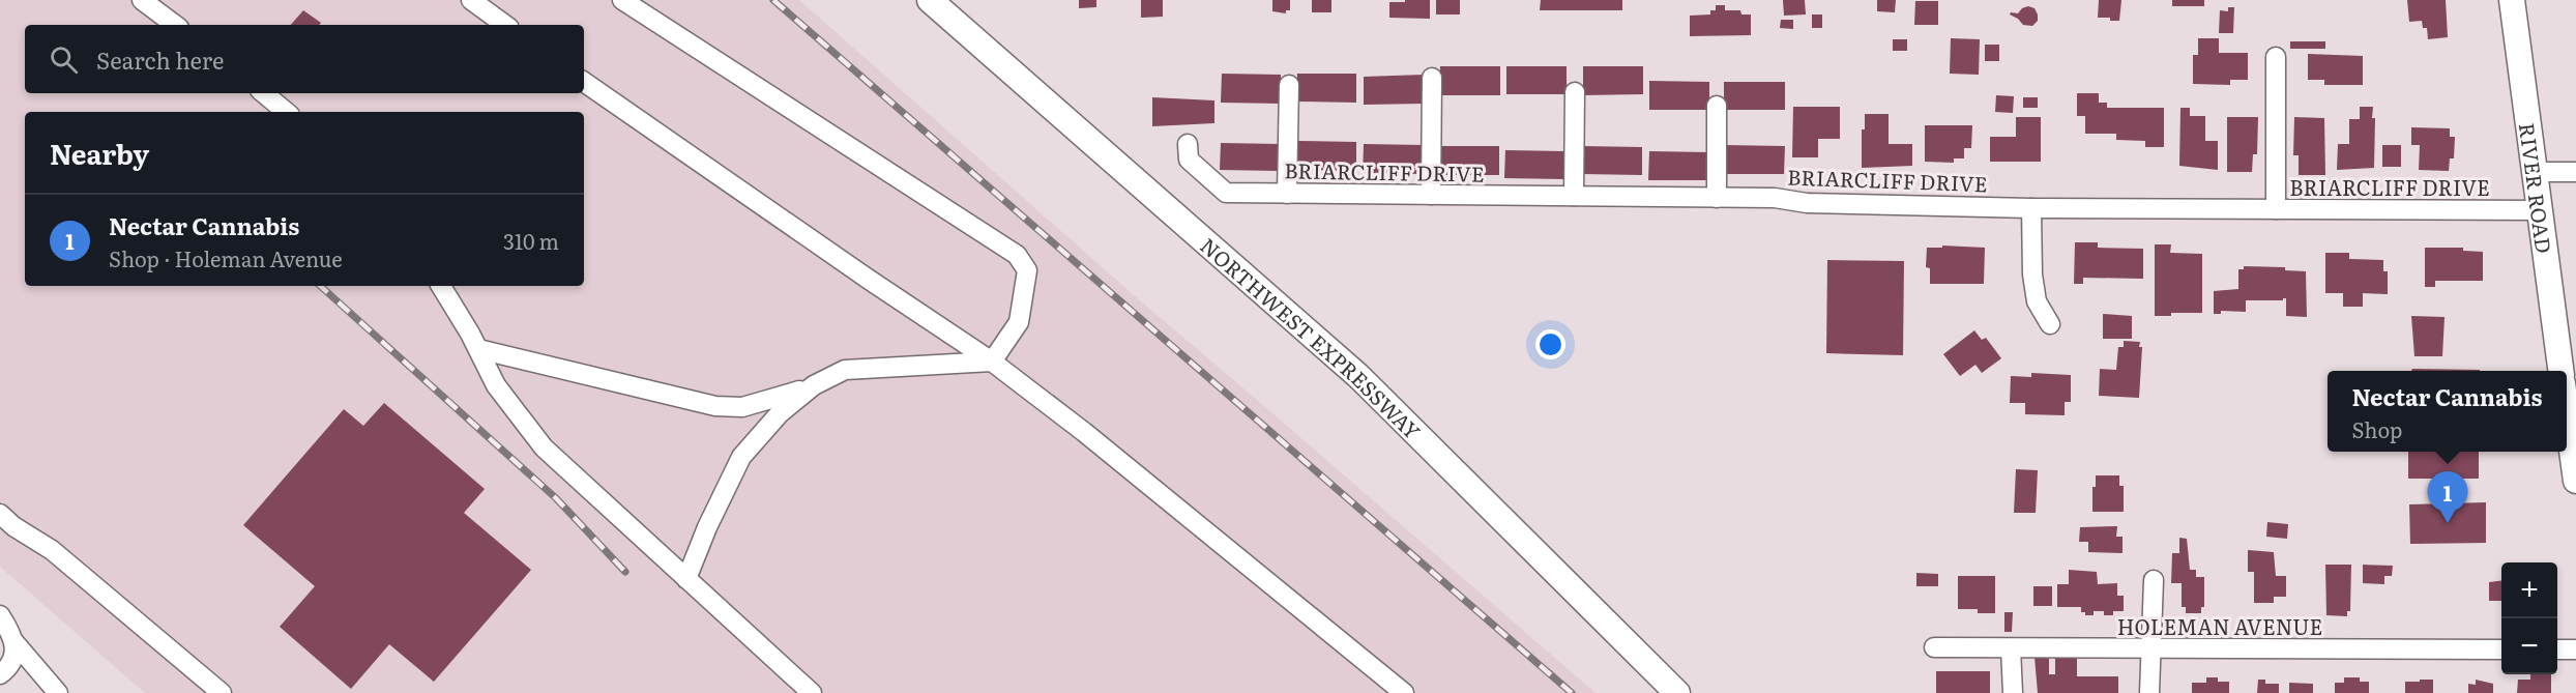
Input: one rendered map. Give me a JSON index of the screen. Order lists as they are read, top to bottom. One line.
{"streets":{"main road":["RIVER ROAD","NORTHWEST EXPRESSWAY"],"street":["BRIARCLIFF DRIVE","HOLEMAN AVENUE"]},"crossings":[["BRIARCLIFF DRIVE","RIVER ROAD"]],"page":{"search":"Search here","heading":"Nearby","list":[{"mark":"1","name":"Nectar Cannabis","note":"Shop · Holeman Avenue","value":"310 m"}],"popup":["Nectar Cannabis","Shop"],"pins":"1","map_buttons":["+","−"]}}
